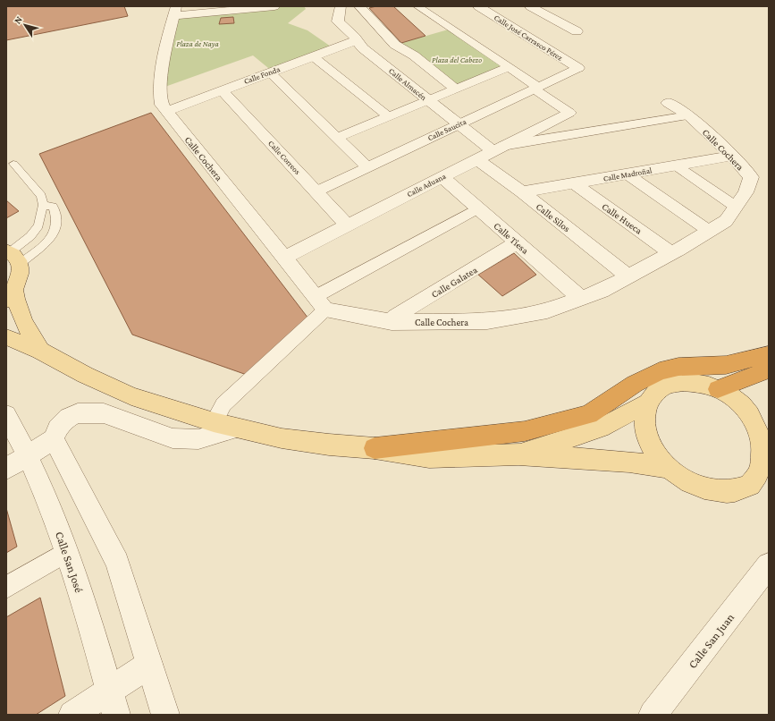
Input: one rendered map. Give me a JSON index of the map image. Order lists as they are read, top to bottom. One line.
{"streets":{"street":["Calle José Carrasco Pérez","Calle Fonda","Calle Almacén","Calle Saucita","Calle Cochera","Calle Correos","Calle Madroñal","Calle Aduana","Calle Silos","Calle Hueca","Calle Tiesa","Calle Galatea","Calle San José","Calle San Juan"]},"crossings":[["Calle José Carrasco Pérez","Calle Saucita"],["Calle Fonda","Calle Almacén"],["Calle Fonda","Calle Cochera"],["Calle Fonda","Calle Correos"],["Calle Almacén","Calle Saucita"],["Calle Almacén","Calle Aduana"],["Calle Saucita","Calle Correos"],["Calle Cochera","Calle Madroñal"],["Calle Cochera","Calle Aduana"],["Calle Cochera","Calle Silos"],["Calle Cochera","Calle Hueca"],["Calle Cochera","Calle Tiesa"],["Calle Cochera","Calle Galatea"],["Calle Correos","Calle Aduana"],["Calle Madroñal","Calle Silos"],["Calle Madroñal","Calle Hueca"],["Calle Aduana","Calle Silos"],["Calle Aduana","Calle Tiesa"],["Calle Tiesa","Calle Galatea"]],"parks":["Plaza de Naya","Plaza del Cabezo"],"north":"top left"}
